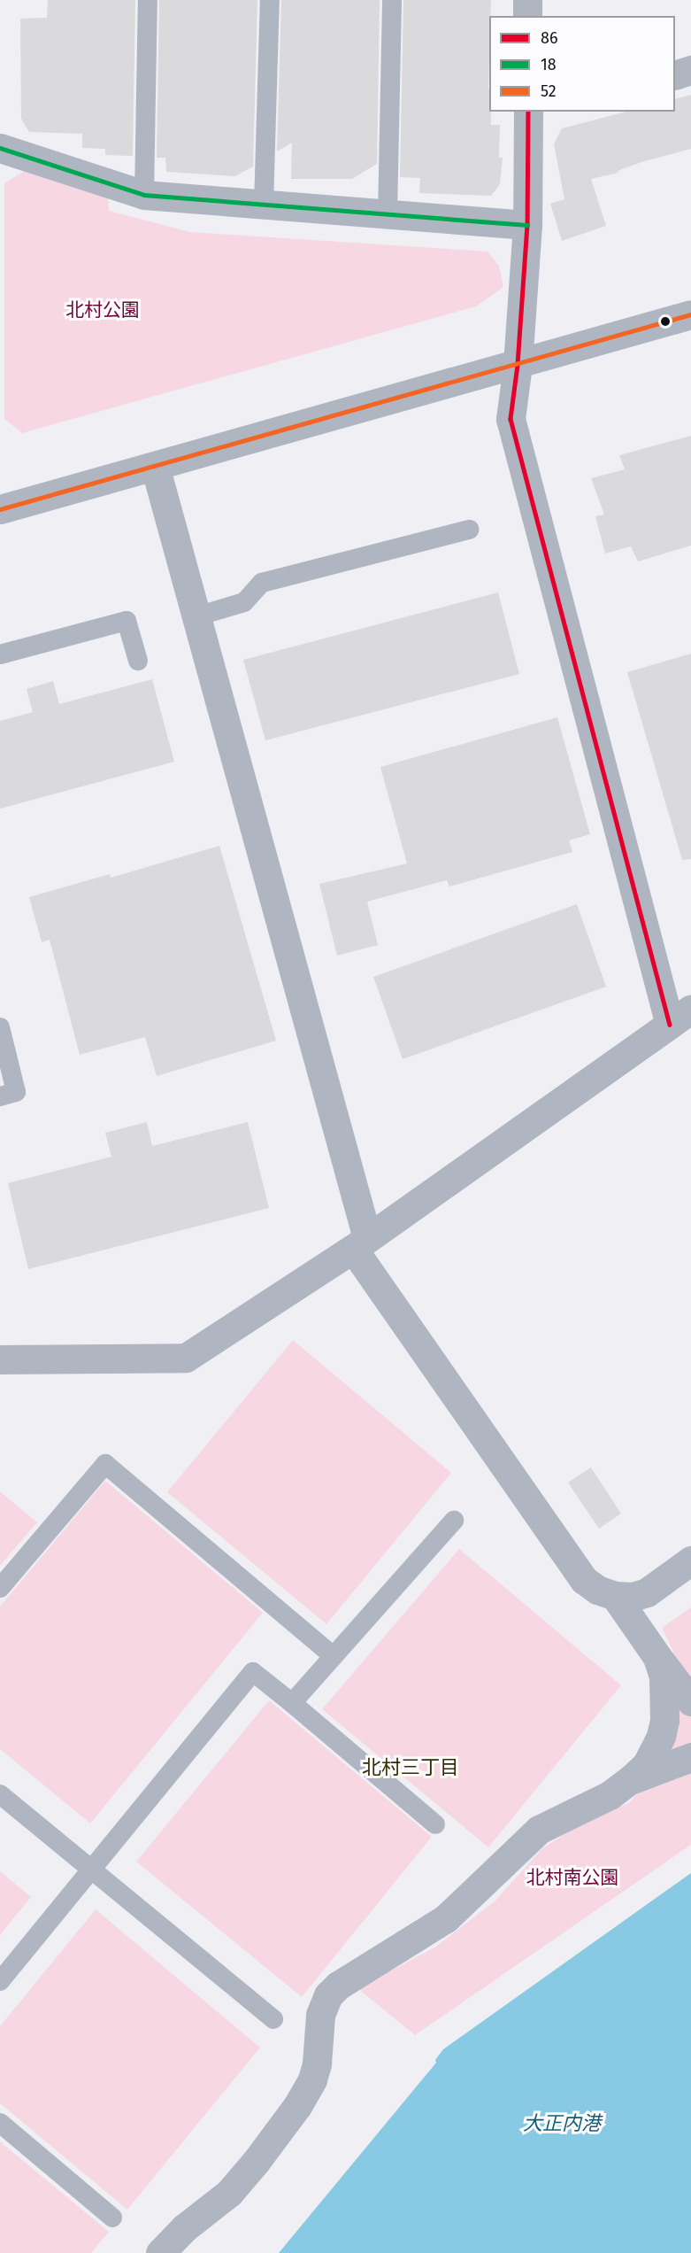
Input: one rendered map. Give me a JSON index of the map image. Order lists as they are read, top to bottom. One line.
{"districts":["北村三丁目"],"water":["大正内港"],"parks":["北村公園","北村南公園"],"lines":["transit line 86","transit line 18","transit line 52"],"legend":["86","18","52"]}
